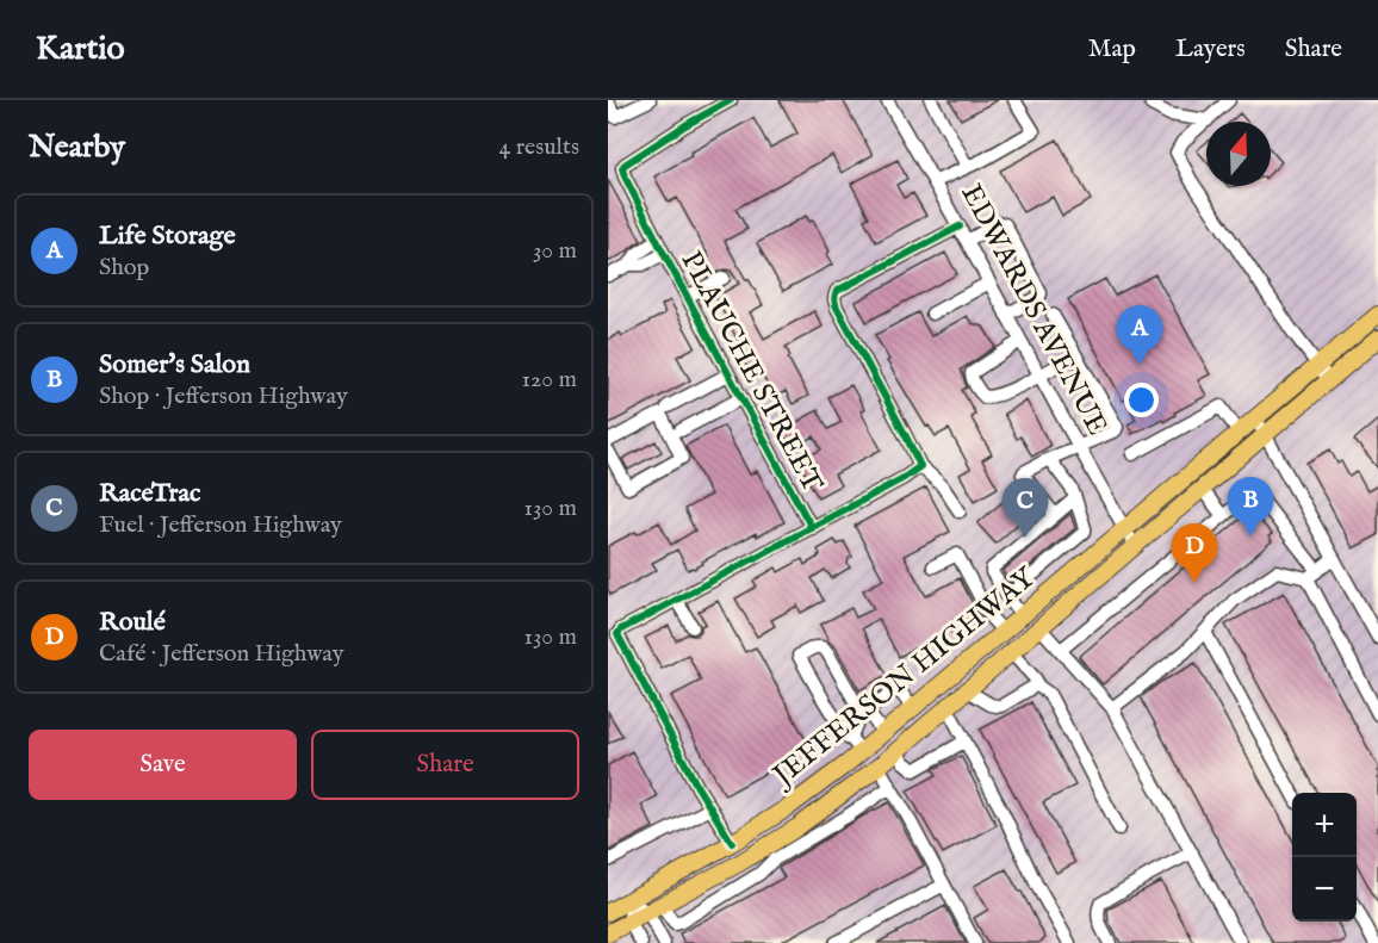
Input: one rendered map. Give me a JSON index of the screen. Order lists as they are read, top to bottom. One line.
{"streets":{"main road":["JEFFERSON HIGHWAY"],"street":["EDWARDS AVENUE","PLAUCHE STREET"]},"crossings":[["EDWARDS AVENUE","JEFFERSON HIGHWAY"],["PLAUCHE STREET","JEFFERSON HIGHWAY"]],"north":"top","page":{"header":"Kartio","nav":["Map","Layers","Share"],"heading":["Nearby","4 results"],"list":[{"mark":"A","name":"Life Storage","note":"Shop","value":"30 m"},{"mark":"B","name":"Somer's Salon","note":"Shop · Jefferson Highway","value":"120 m"},{"mark":"C","name":"RaceTrac","note":"Fuel · Jefferson Highway","value":"130 m"},{"mark":"D","name":"Roulé","note":"Café · Jefferson Highway","value":"130 m"}],"pins":["A","B","C","D"],"buttons":["Save","Share"],"map_buttons":["+","−"]}}
